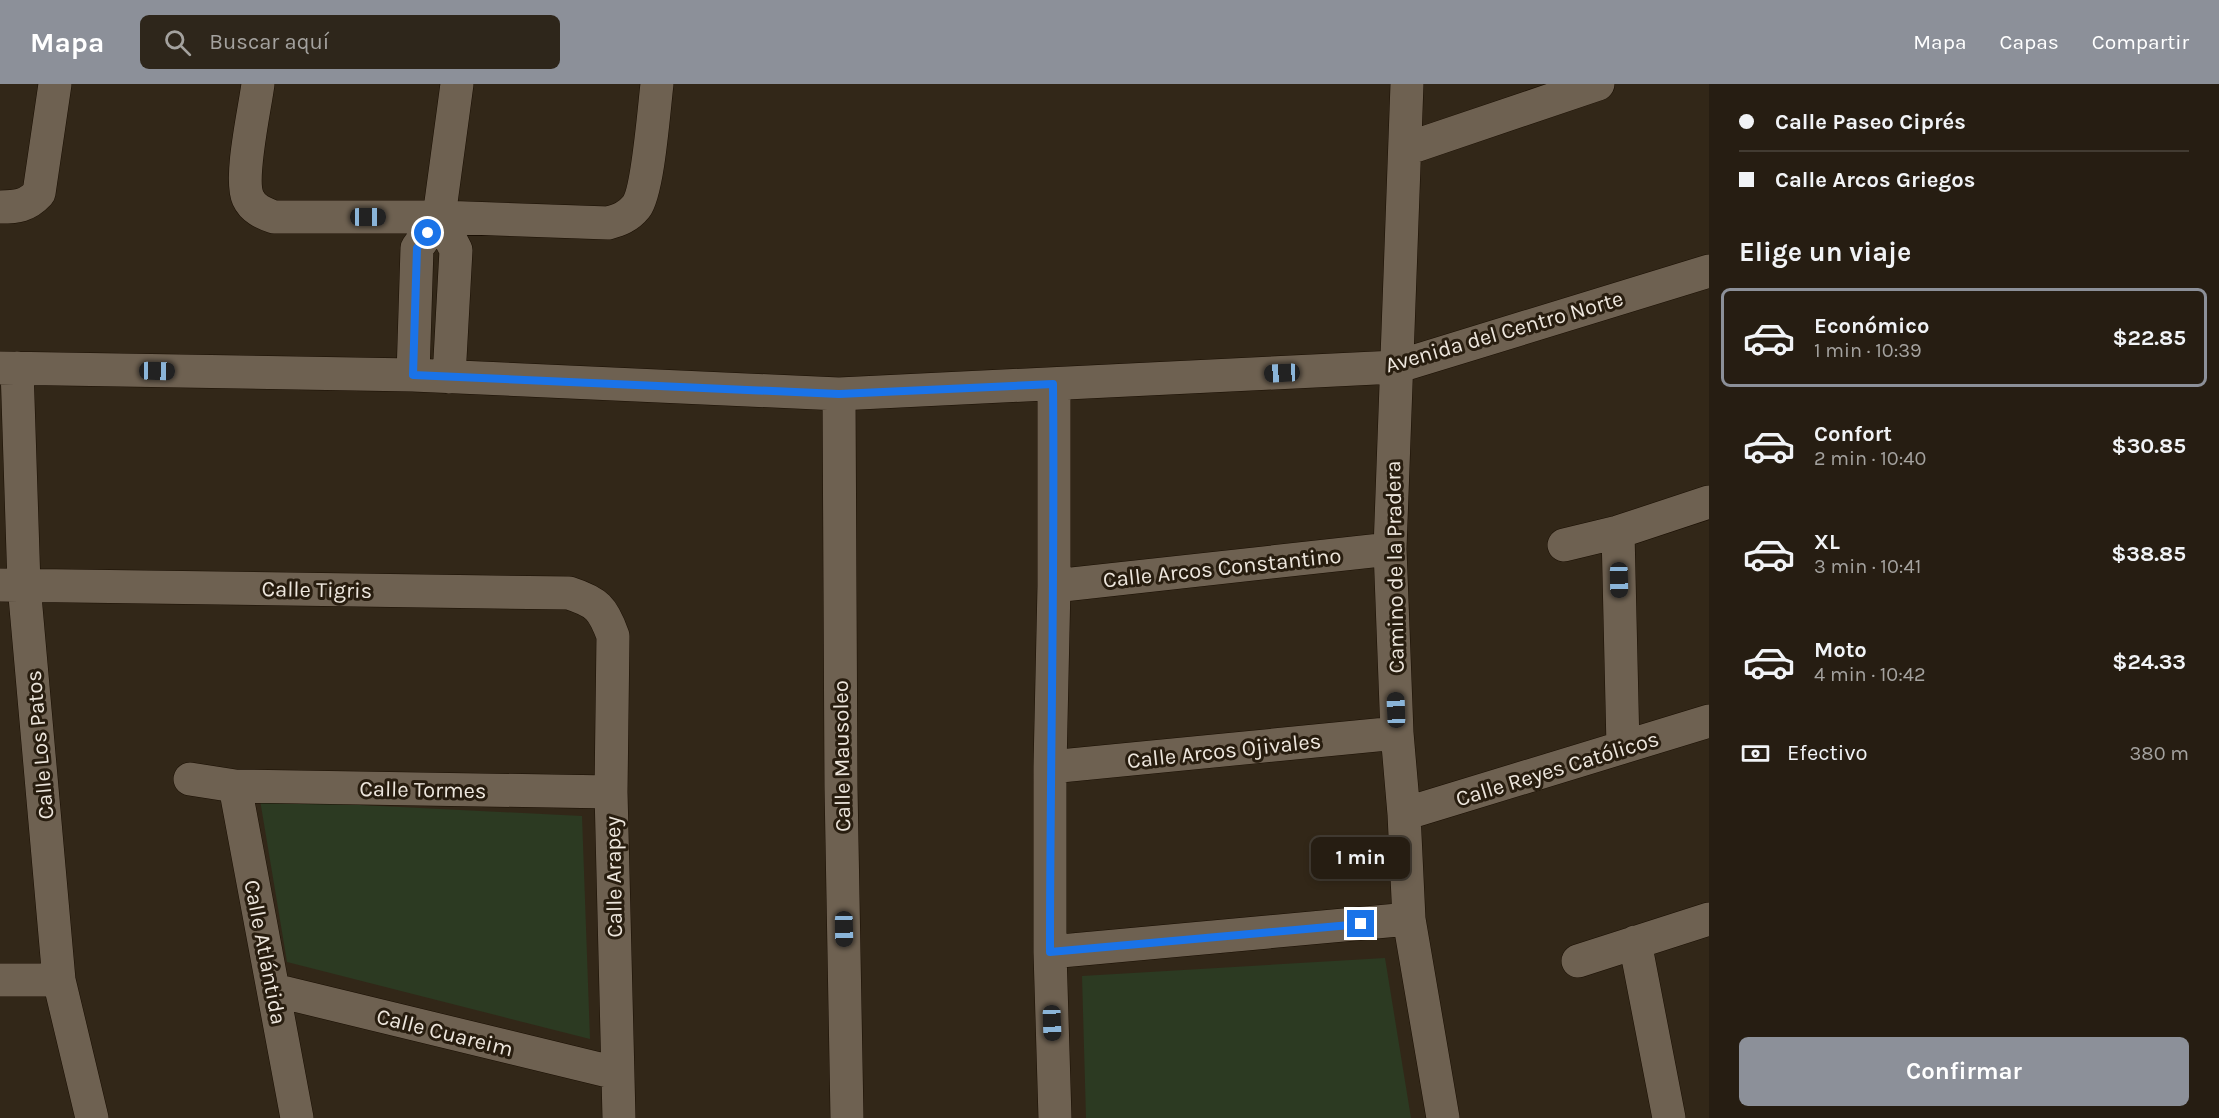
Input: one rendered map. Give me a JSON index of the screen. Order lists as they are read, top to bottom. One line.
{"streets":{"street":["Avenida del Centro Norte","Calle Arcos Constantino","Camino de la Pradera","Calle Tigris","Calle Los Patos","Calle Arcos Ojivales","Calle Mausoleo","Calle Reyes Católicos","Calle Tormes","Calle Arapey","Calle Atlántida","Calle Cuareim"]},"crossings":[["Avenida del Centro Norte","Camino de la Pradera"],["Avenida del Centro Norte","Calle Los Patos"],["Avenida del Centro Norte","Calle Mausoleo"],["Calle Arcos Constantino","Camino de la Pradera"],["Camino de la Pradera","Calle Arcos Ojivales"],["Camino de la Pradera","Calle Reyes Católicos"],["Calle Tigris","Calle Los Patos"],["Calle Tigris","Calle Arapey"],["Calle Tormes","Calle Arapey"],["Calle Tormes","Calle Atlántida"],["Calle Arapey","Calle Cuareim"],["Calle Atlántida","Calle Cuareim"]],"page":{"header":"Mapa","search":"Buscar aquí","nav":["Mapa","Capas","Compartir"],"banner":["Calle Paseo Ciprés","Calle Arcos Griegos"],"heading":"Elige un viaje","list":[{"name":"Económico","note":"1 min · 10:39","value":"$22.85"},{"name":"Confort","note":"2 min · 10:40","value":"$30.85"},{"name":"XL","note":"3 min · 10:41","value":"$38.85"},{"name":"Moto","note":"4 min · 10:42","value":"$24.33"}],"pay":["Efectivo","380 m"],"bubble":"1 min","buttons":"Confirmar"}}
